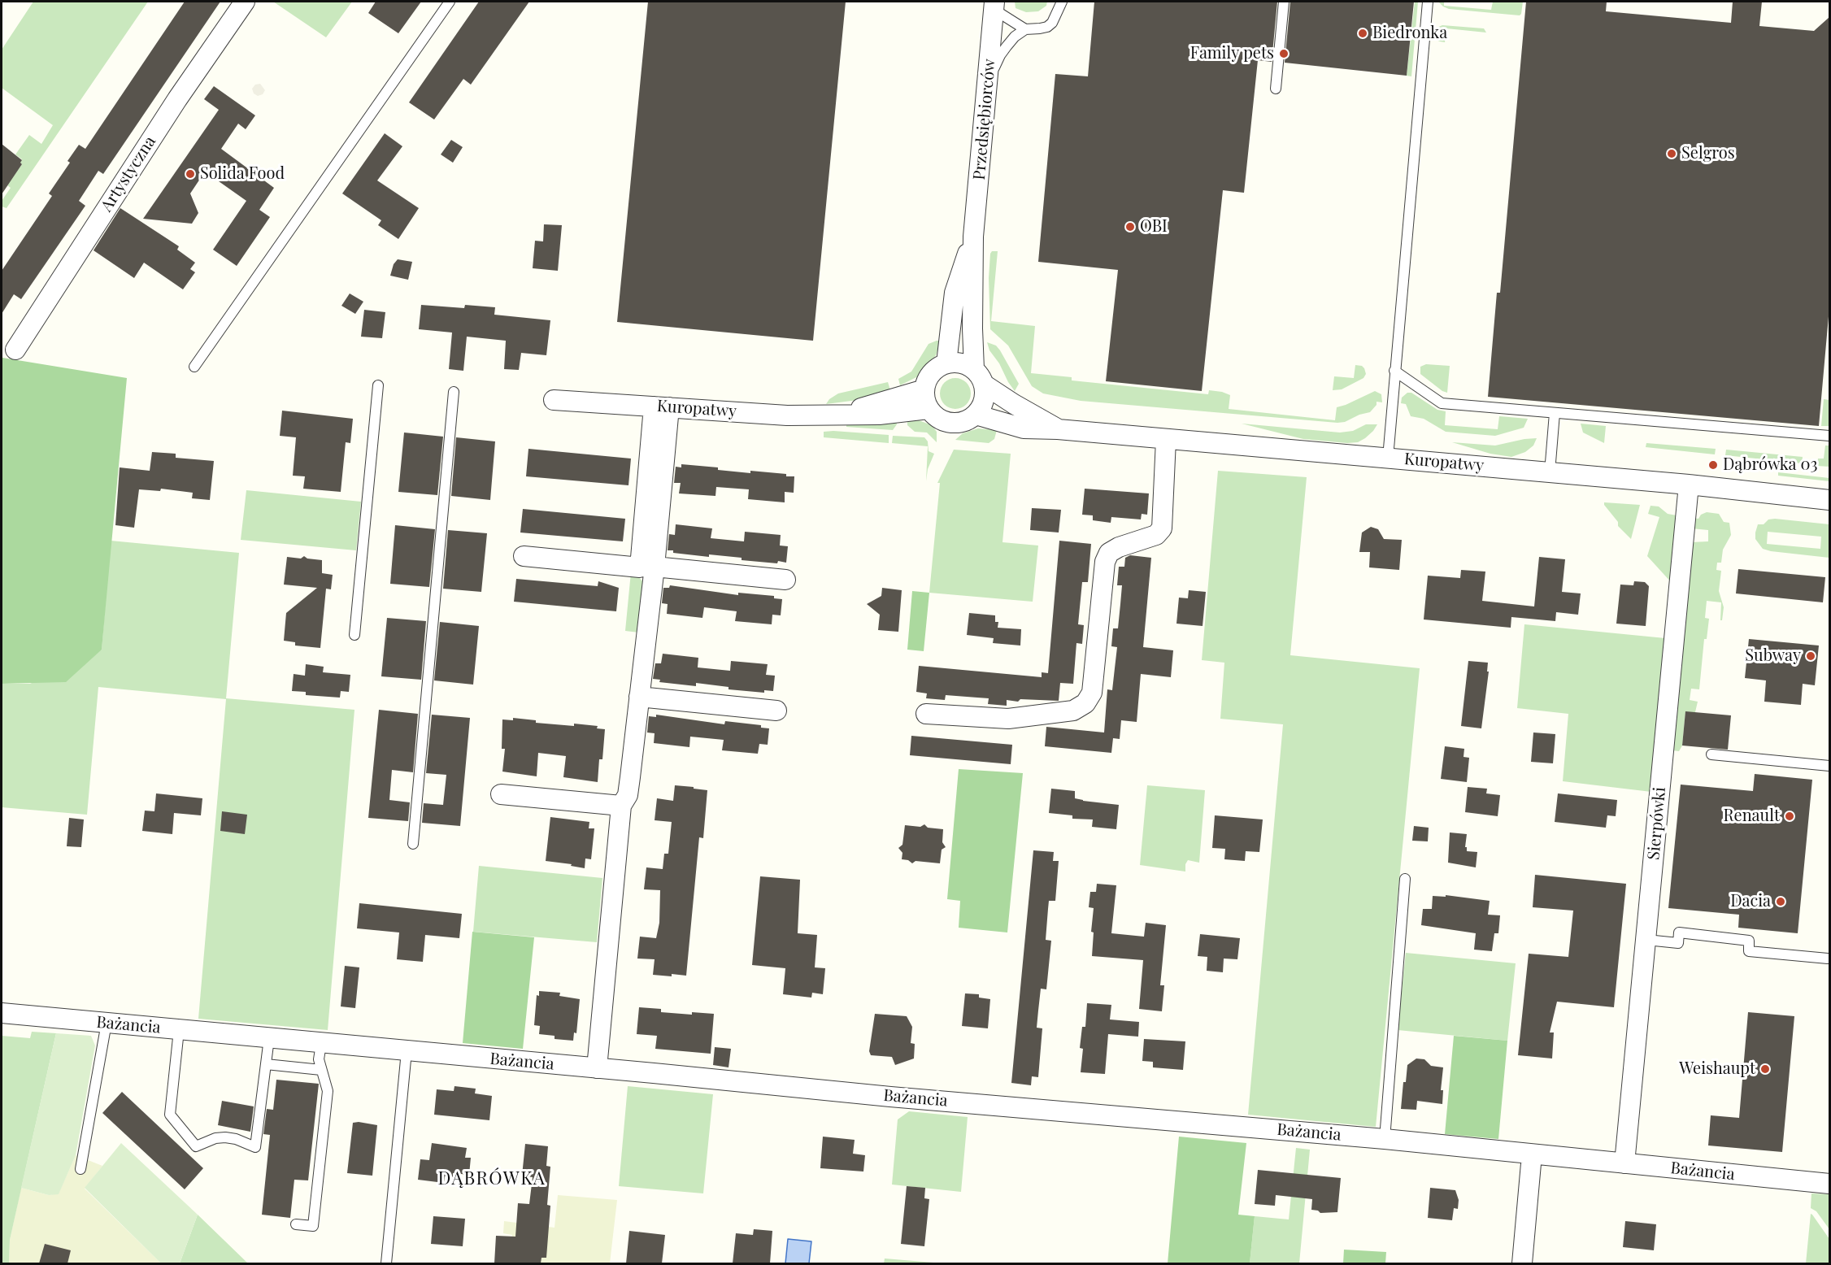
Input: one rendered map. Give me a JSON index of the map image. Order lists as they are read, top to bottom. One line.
{"streets":{"street":["Przedsiębiorców","Artystyczna","Kuropatwy","Sierpówki","Bażancia"]},"crossings":[["Przedsiębiorców","Kuropatwy"],["Kuropatwy","Sierpówki"],["Sierpówki","Bażancia"]],"districts":["DĄBRÓWKA"],"places":["Biedronka","Family pets","Selgros","Solida Food","OBI","Dąbrówka 03","Subway","Renault","Dacia","Weishaupt"]}
